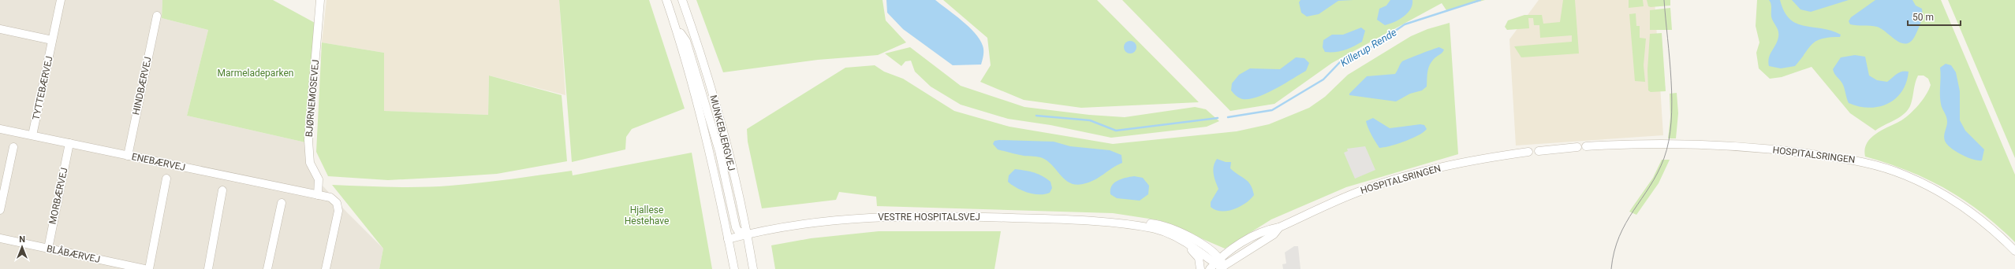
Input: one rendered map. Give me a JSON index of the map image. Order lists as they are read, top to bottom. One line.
{"streets":{"street":["HINDBÆRVEJ","TYTTEBÆRVEJ","BJØRNEMOSEVEJ","MUNKEBJERGVEJ","HOSPITALSRINGEN","ENEBÆRVEJ","MORBÆRVEJ","VESTRE HOSPITALSVEJ","BLÅBÆRVEJ"]},"crossings":[["HINDBÆRVEJ","ENEBÆRVEJ"],["TYTTEBÆRVEJ","ENEBÆRVEJ"],["BJØRNEMOSEVEJ","ENEBÆRVEJ"],["MUNKEBJERGVEJ","VESTRE HOSPITALSVEJ"],["HOSPITALSRINGEN","VESTRE HOSPITALSVEJ"],["ENEBÆRVEJ","MORBÆRVEJ"],["MORBÆRVEJ","BLÅBÆRVEJ"]],"water":["Killerup Rende"],"parks":["Marmeladeparken","Hjallese Hestehave"],"scale_bar":"50 m","north":"top"}
